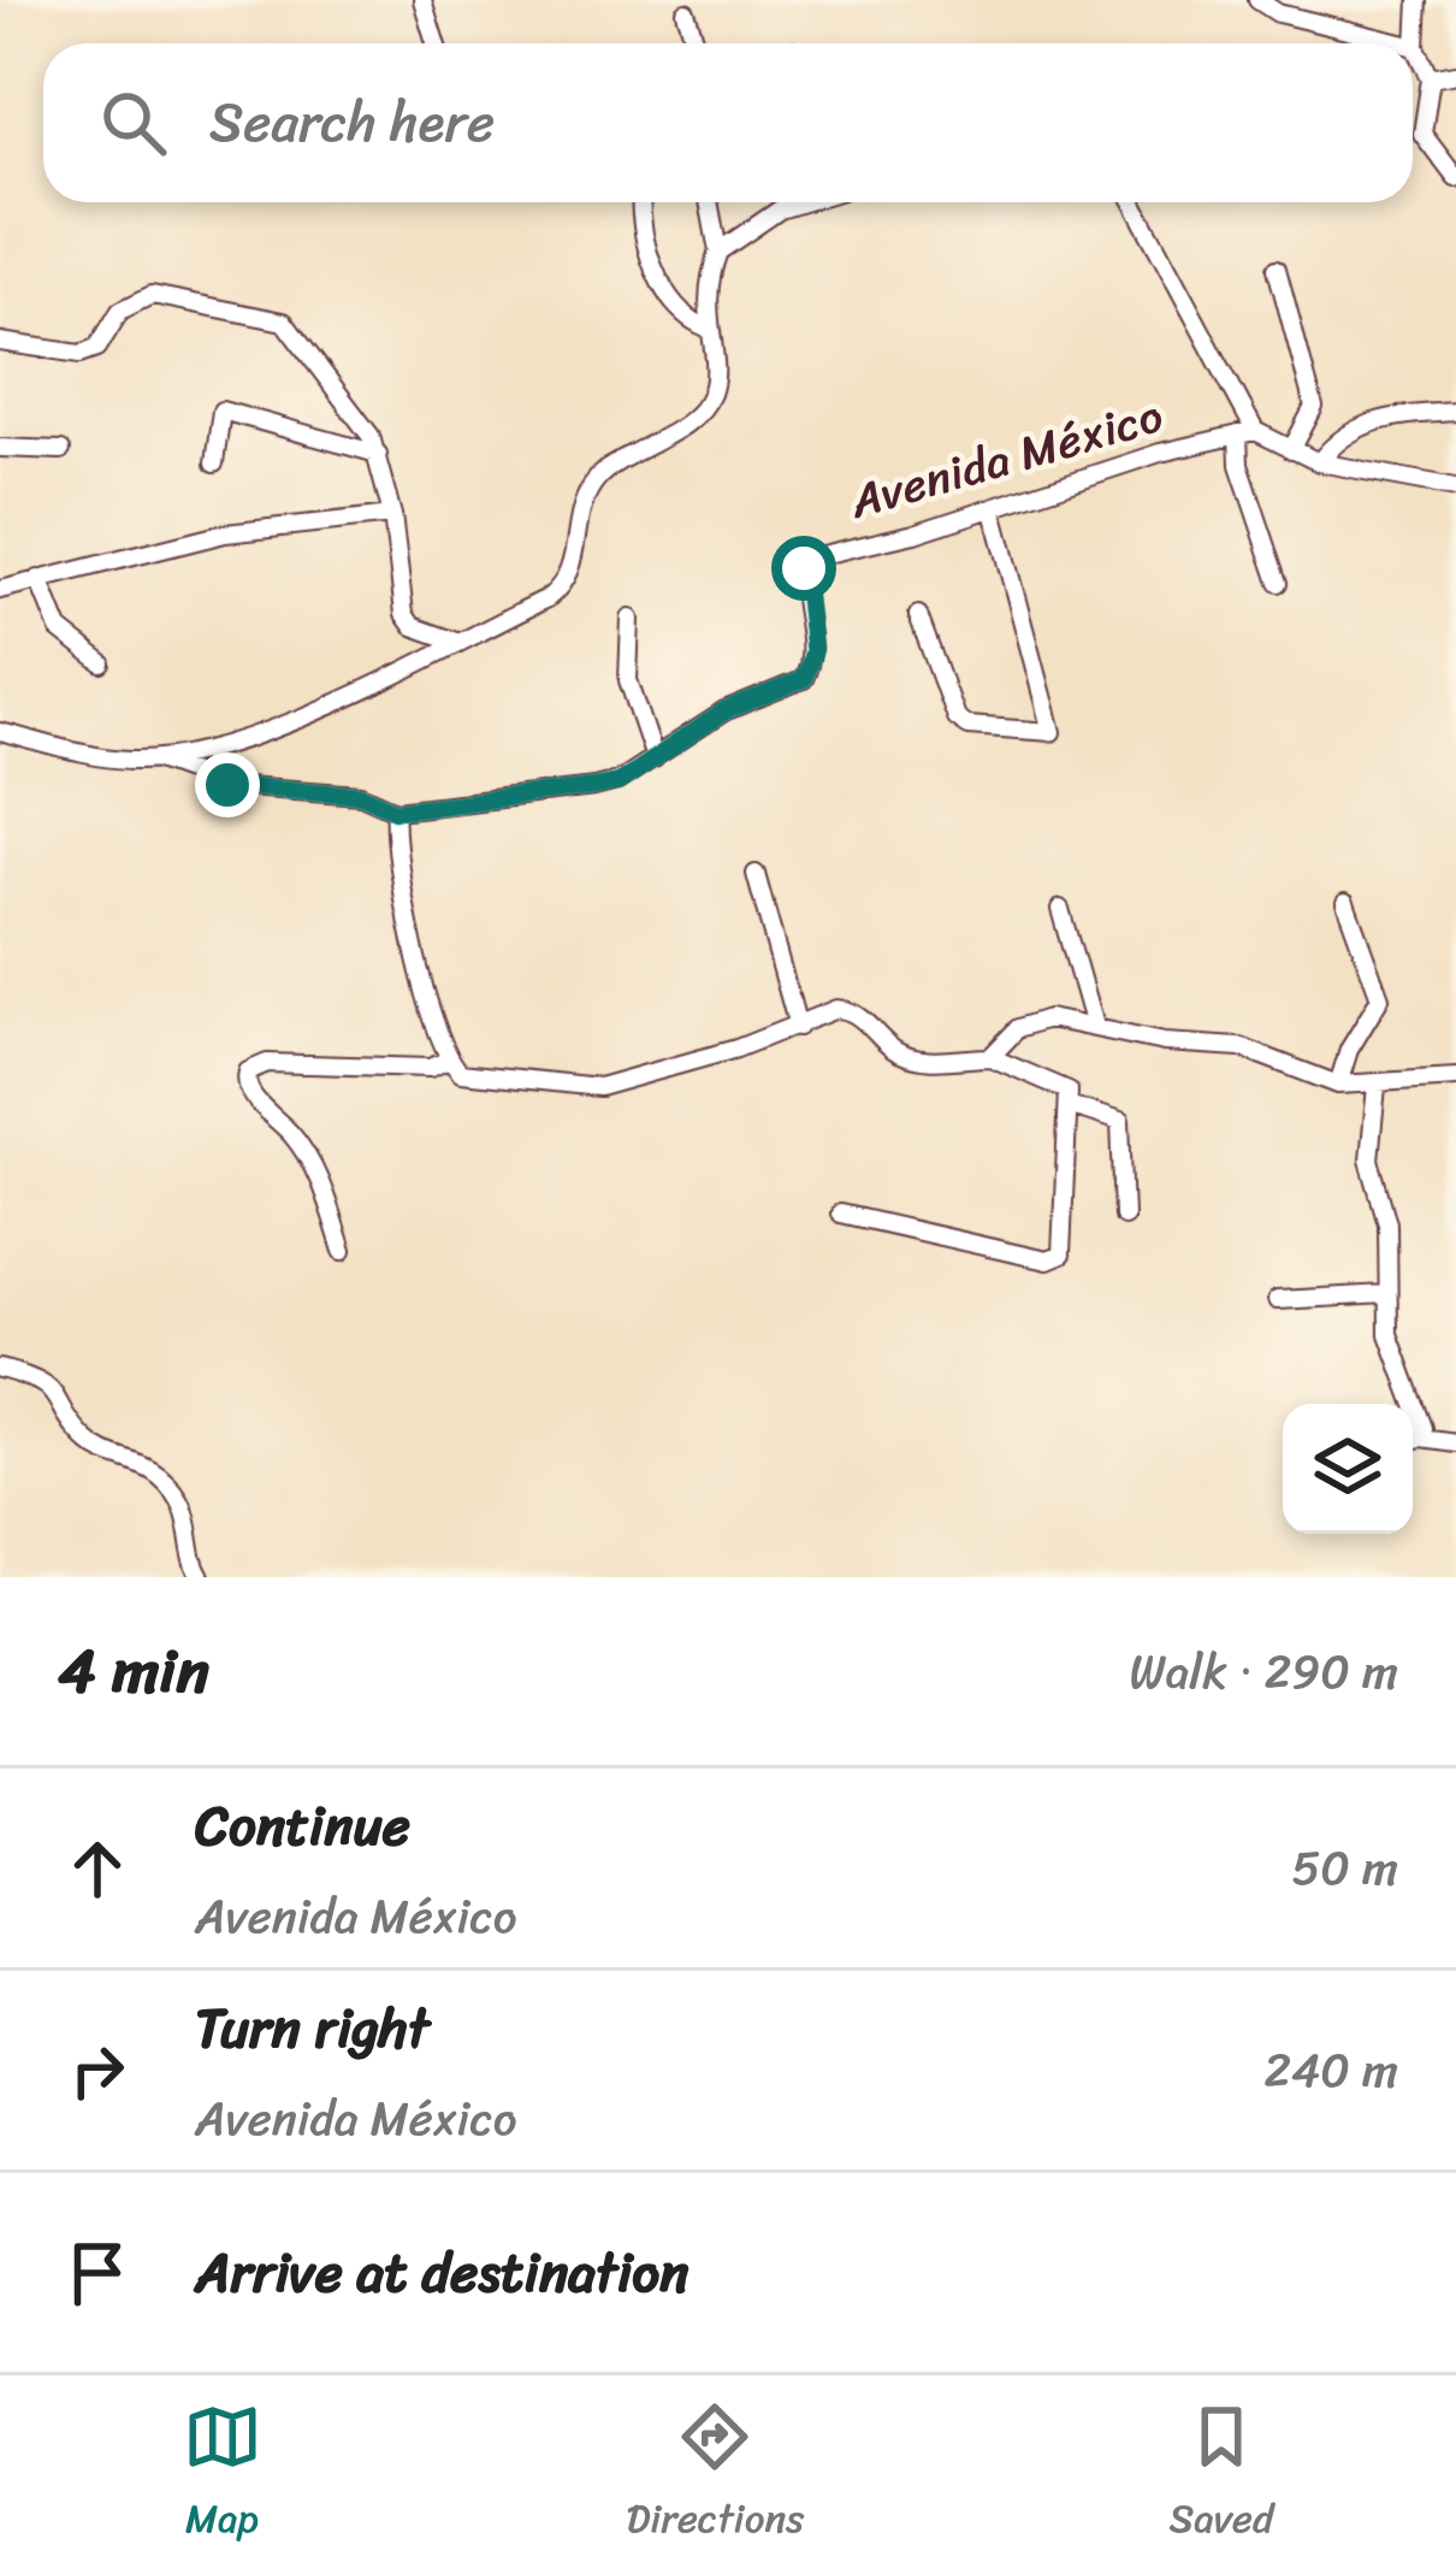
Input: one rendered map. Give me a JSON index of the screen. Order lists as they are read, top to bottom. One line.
{"streets":{"street":["Avenida México"]},"page":{"search":"Search here","heading":["4 min","Walk · 290 m"],"list":[["Continue","Avenida México","50 m"],["Turn right","Avenida México","240 m"],"Arrive at destination"],"nav":["Map","Directions","Saved"]}}
